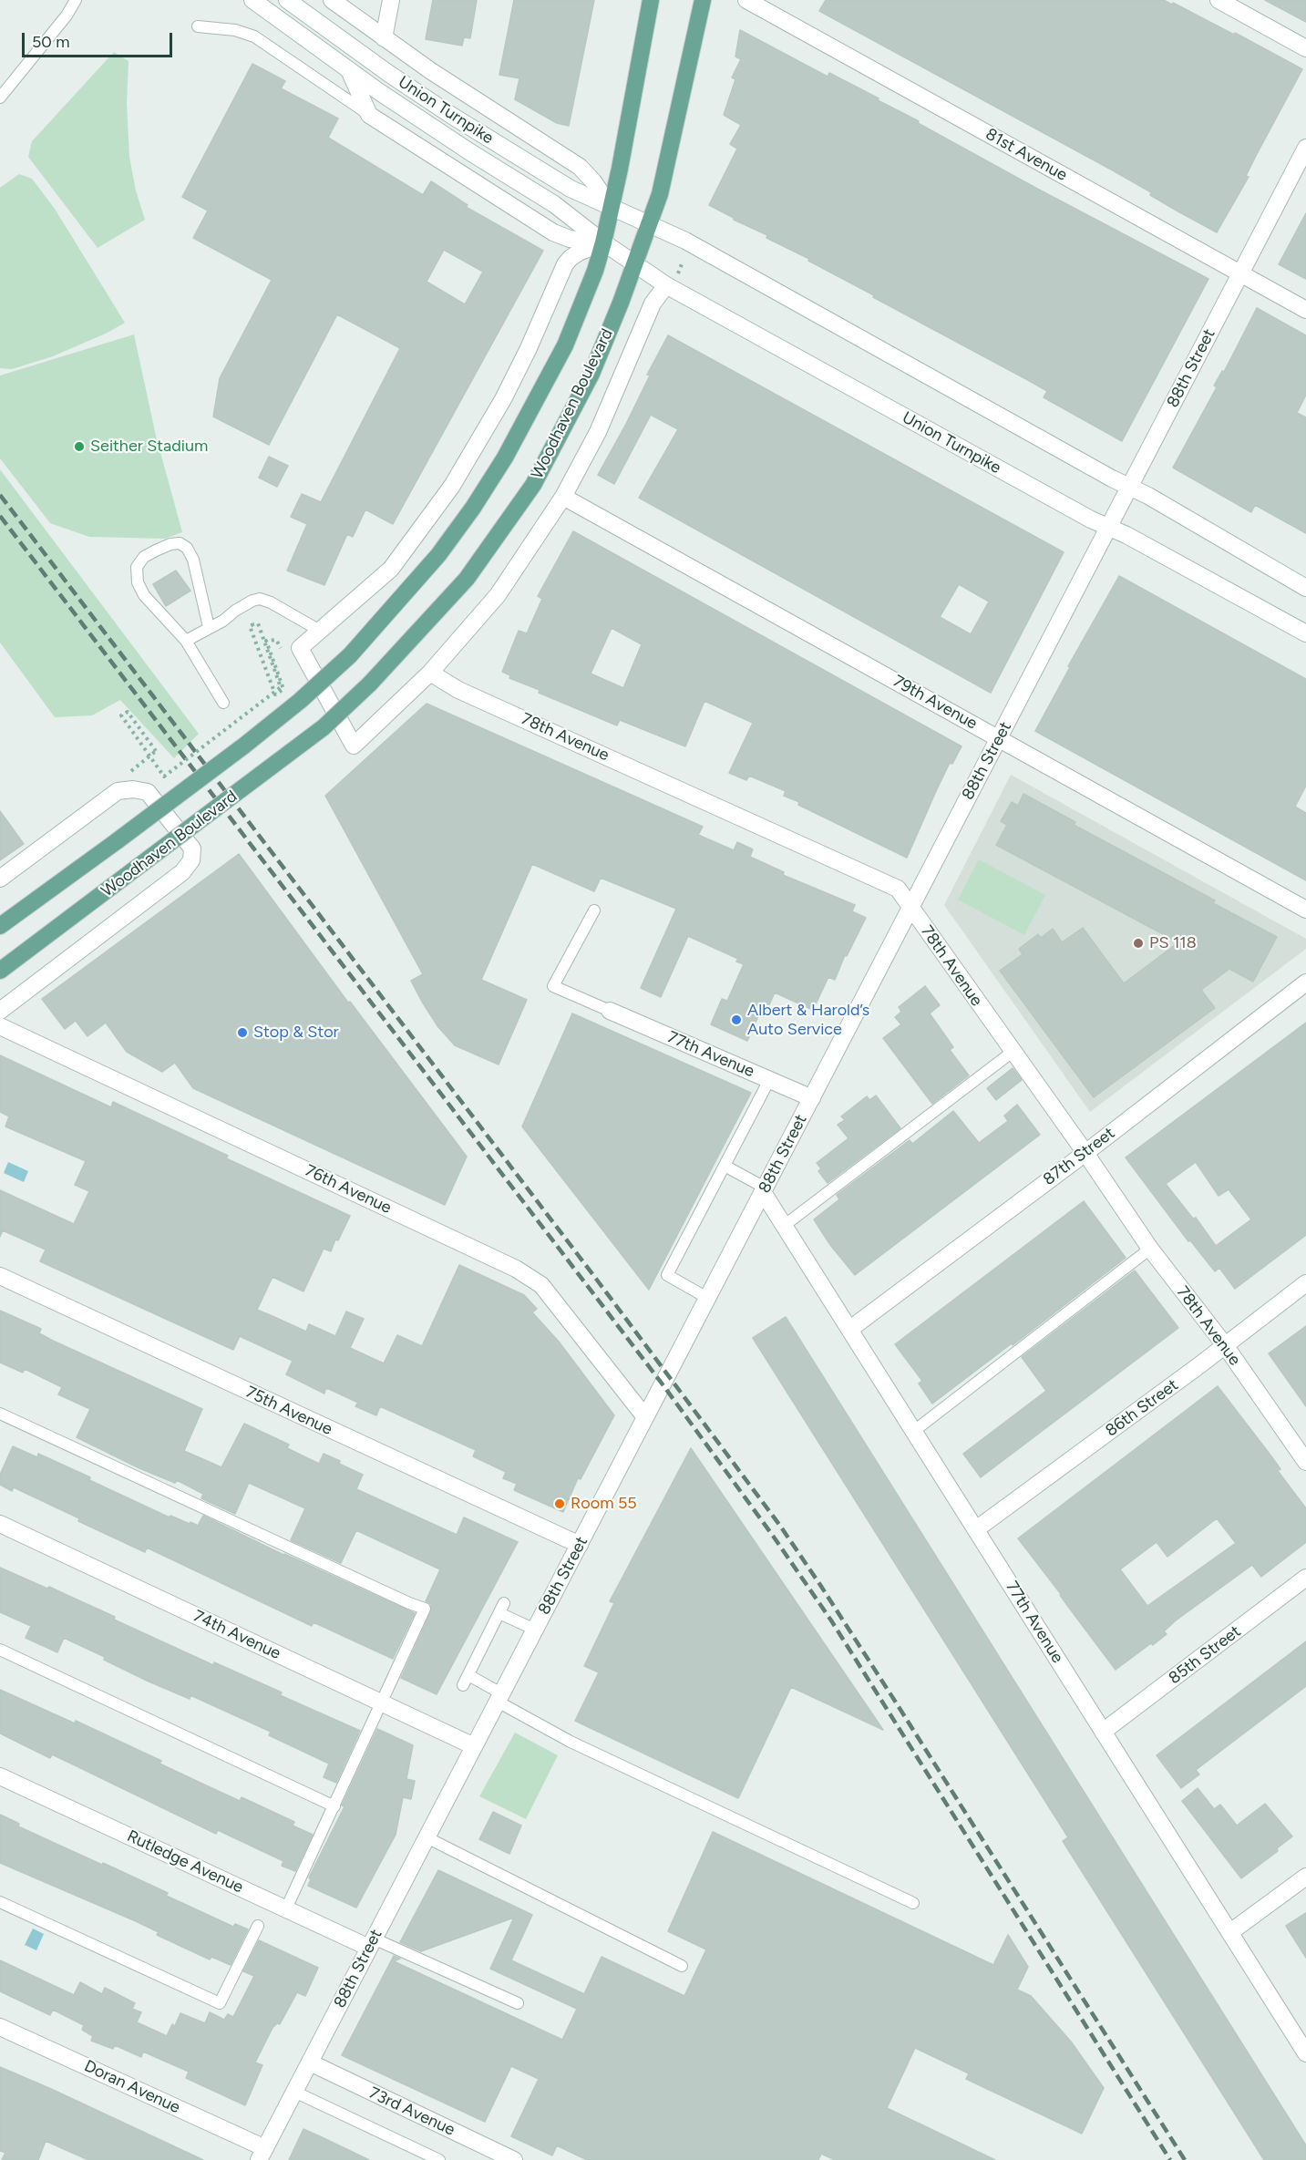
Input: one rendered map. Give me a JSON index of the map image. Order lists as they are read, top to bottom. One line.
{"streets":{"main road":["Woodhaven Boulevard"],"street":["Union Turnpike","81st Avenue","88th Street","79th Avenue","78th Avenue","77th Avenue","87th Street","76th Avenue","86th Street","75th Avenue","74th Avenue","85th Street","Rutledge Avenue","Doran Avenue","73rd Avenue"]},"crossings":[["Union Turnpike","88th Street"],["Union Turnpike","Woodhaven Boulevard"],["81st Avenue","88th Street"],["88th Street","79th Avenue"],["88th Street","78th Avenue"],["88th Street","77th Avenue"],["88th Street","76th Avenue"],["88th Street","75th Avenue"],["88th Street","74th Avenue"],["88th Street","Rutledge Avenue"],["88th Street","Doran Avenue"],["88th Street","73rd Avenue"],["Woodhaven Boulevard","79th Avenue"],["Woodhaven Boulevard","78th Avenue"],["78th Avenue","87th Street"],["78th Avenue","86th Street"],["77th Avenue","87th Street"],["77th Avenue","86th Street"],["77th Avenue","85th Street"]],"places":["Seither Stadium","PS 118","Albert & Harold’s Auto Service","Stop & Stor","Room 55"],"scale_bar":"50 m"}
